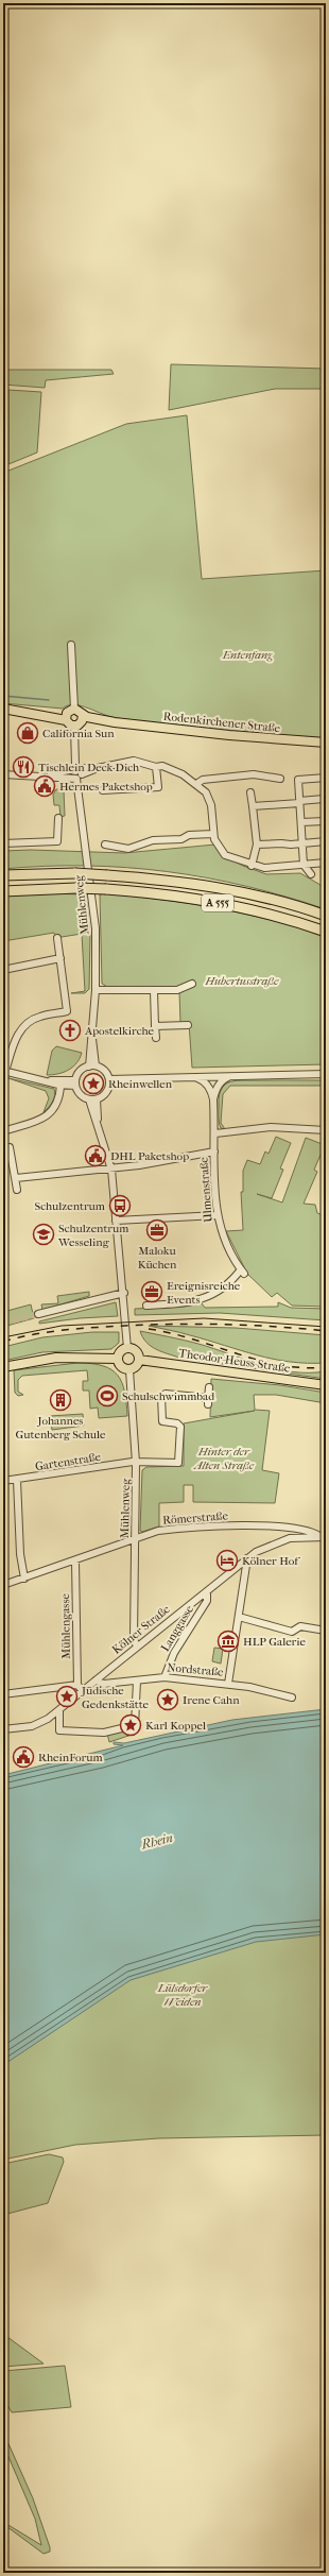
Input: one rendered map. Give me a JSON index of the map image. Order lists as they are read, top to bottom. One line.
{"streets":{"highway":["A 555"],"main road":["Rodenkirchener Straße","Theodor-Heuss-Straße"],"street":["Mühlenweg","Ulmenstraße","Gartenstraße","Römerstraße","Mühlengasse","Langgasse","Kölner Straße","Nordstraße"]},"crossings":[["Mühlenweg","Theodor-Heuss-Straße"],["Mühlenweg","Gartenstraße"],["Mühlenweg","Römerstraße"],["Mühlenweg","Kölner Straße"],["Römerstraße","Mühlengasse"],["Römerstraße","Kölner Straße"],["Langgasse","Kölner Straße"],["Langgasse","Nordstraße"],["Kölner Straße","Nordstraße"]],"water":["Rhein"],"parks":["Entenfang","Hubertusstraße","Hinter der Alten Straße","Lülsdorfer Weiden"],"places":{"shop":["California Sun"],"restaurant":["Tischlein Deck Dich"],"public building":["Hermes Paketshop","DHL Paketshop","RheinForum"],"church":["Apostelkirche"],"place":["Rheinwellen","Jüdische Gedenkstätte","Irene Cahn","Karl Koppel"],"bus stop":["Schulzentrum"],"office":["Maloku Küchen","Ereignisreiche Events"],"school or university":["Schulzentrum Wesseling"],"sports":["Schulschwimmbad"],"building":["Johannes Gutenberg Schule"],"hotel":["Kölner Hof"],"museum":["HLP Galerie"]}}
